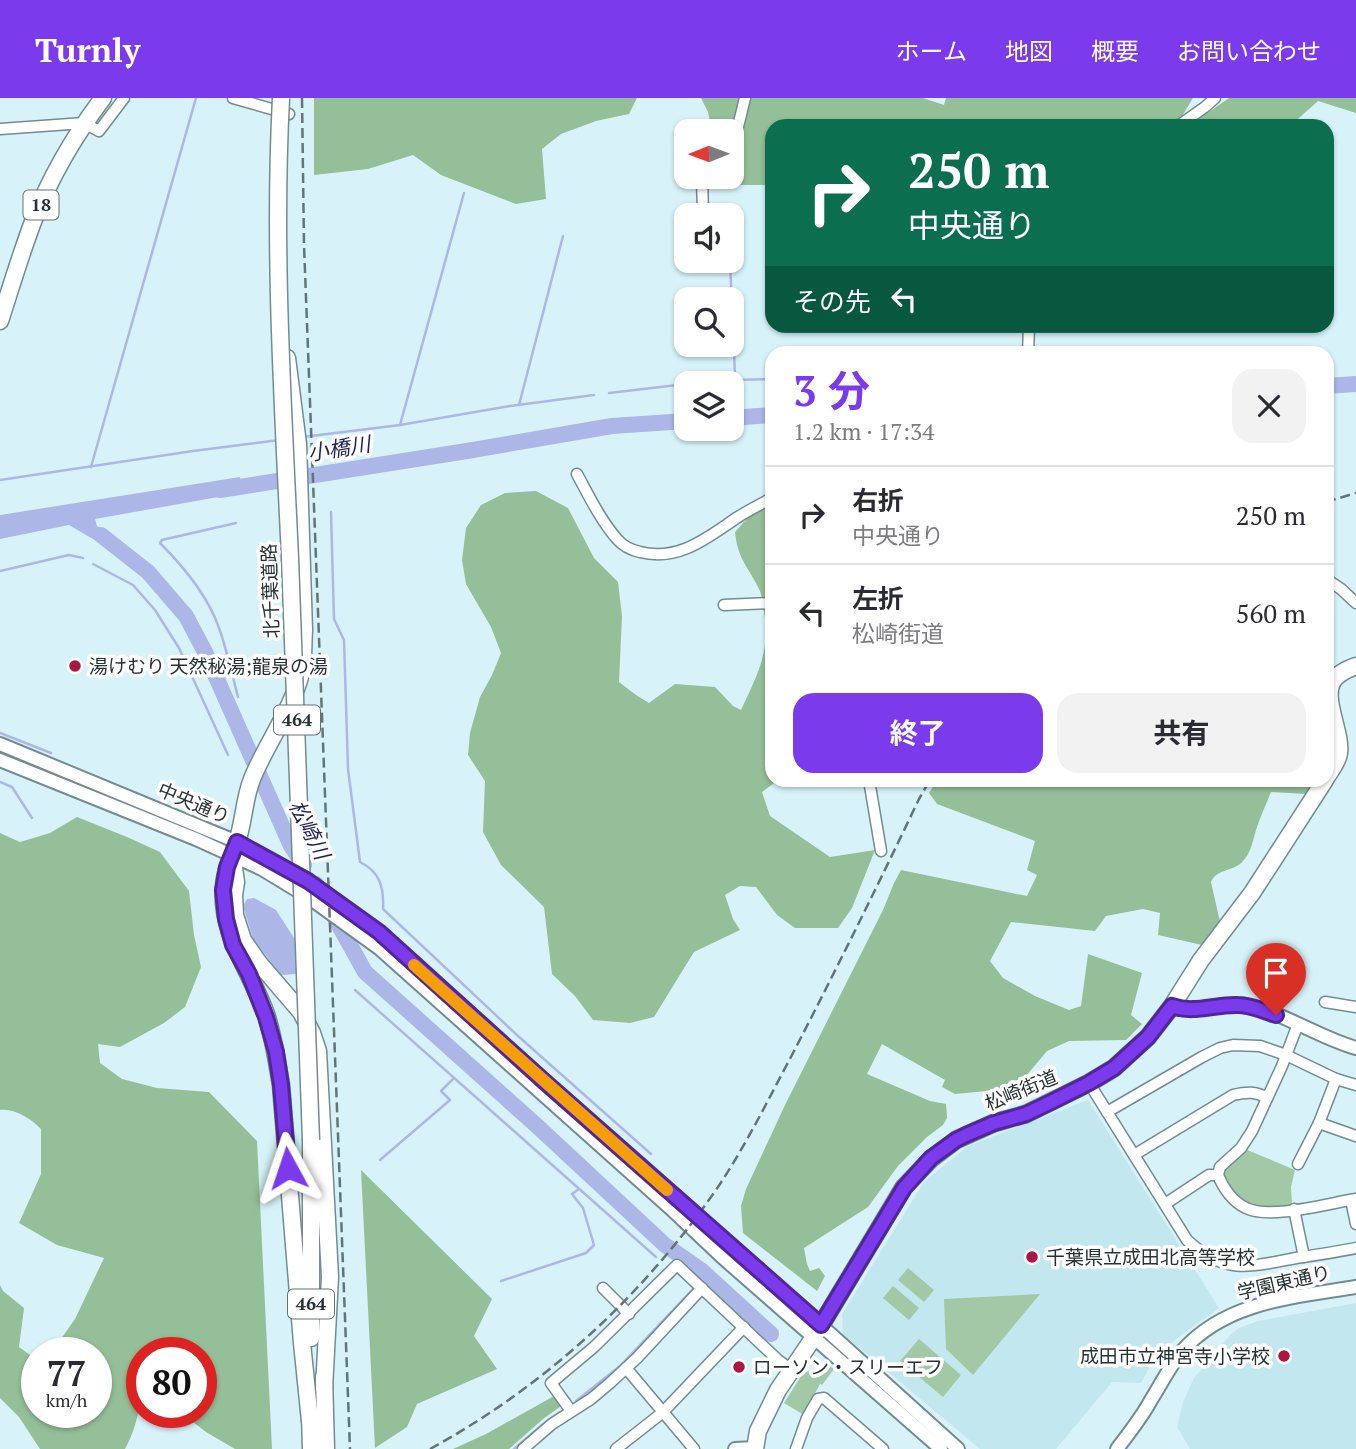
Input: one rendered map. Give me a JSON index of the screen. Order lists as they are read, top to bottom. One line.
{"streets":{"main road":["18","北千葉道路","464","松崎街道"],"street":["中央通り","学園東通り"]},"crossings":[["中央通り","松崎街道"]],"water":["小橋川","松崎川"],"places":["湯けむり 天然秘湯;龍泉の湯","千葉県立成田北高等学校","成田市立神宮寺小学校","ローソン・スリーエフ"],"north":"left","page":{"header":"Turnly","nav":["ホーム","地図","概要","お問い合わせ"],"turn":["250 m","中央通り"],"then":"その先","heading":["3 分","1.2 km · 17:34"],"list":[{"name":"右折","note":"中央通り","value":"250 m"},{"name":"左折","note":"松崎街道","value":"560 m"}],"buttons":["終了","共有"],"speed":"77 km/h","limit":"80"}}
